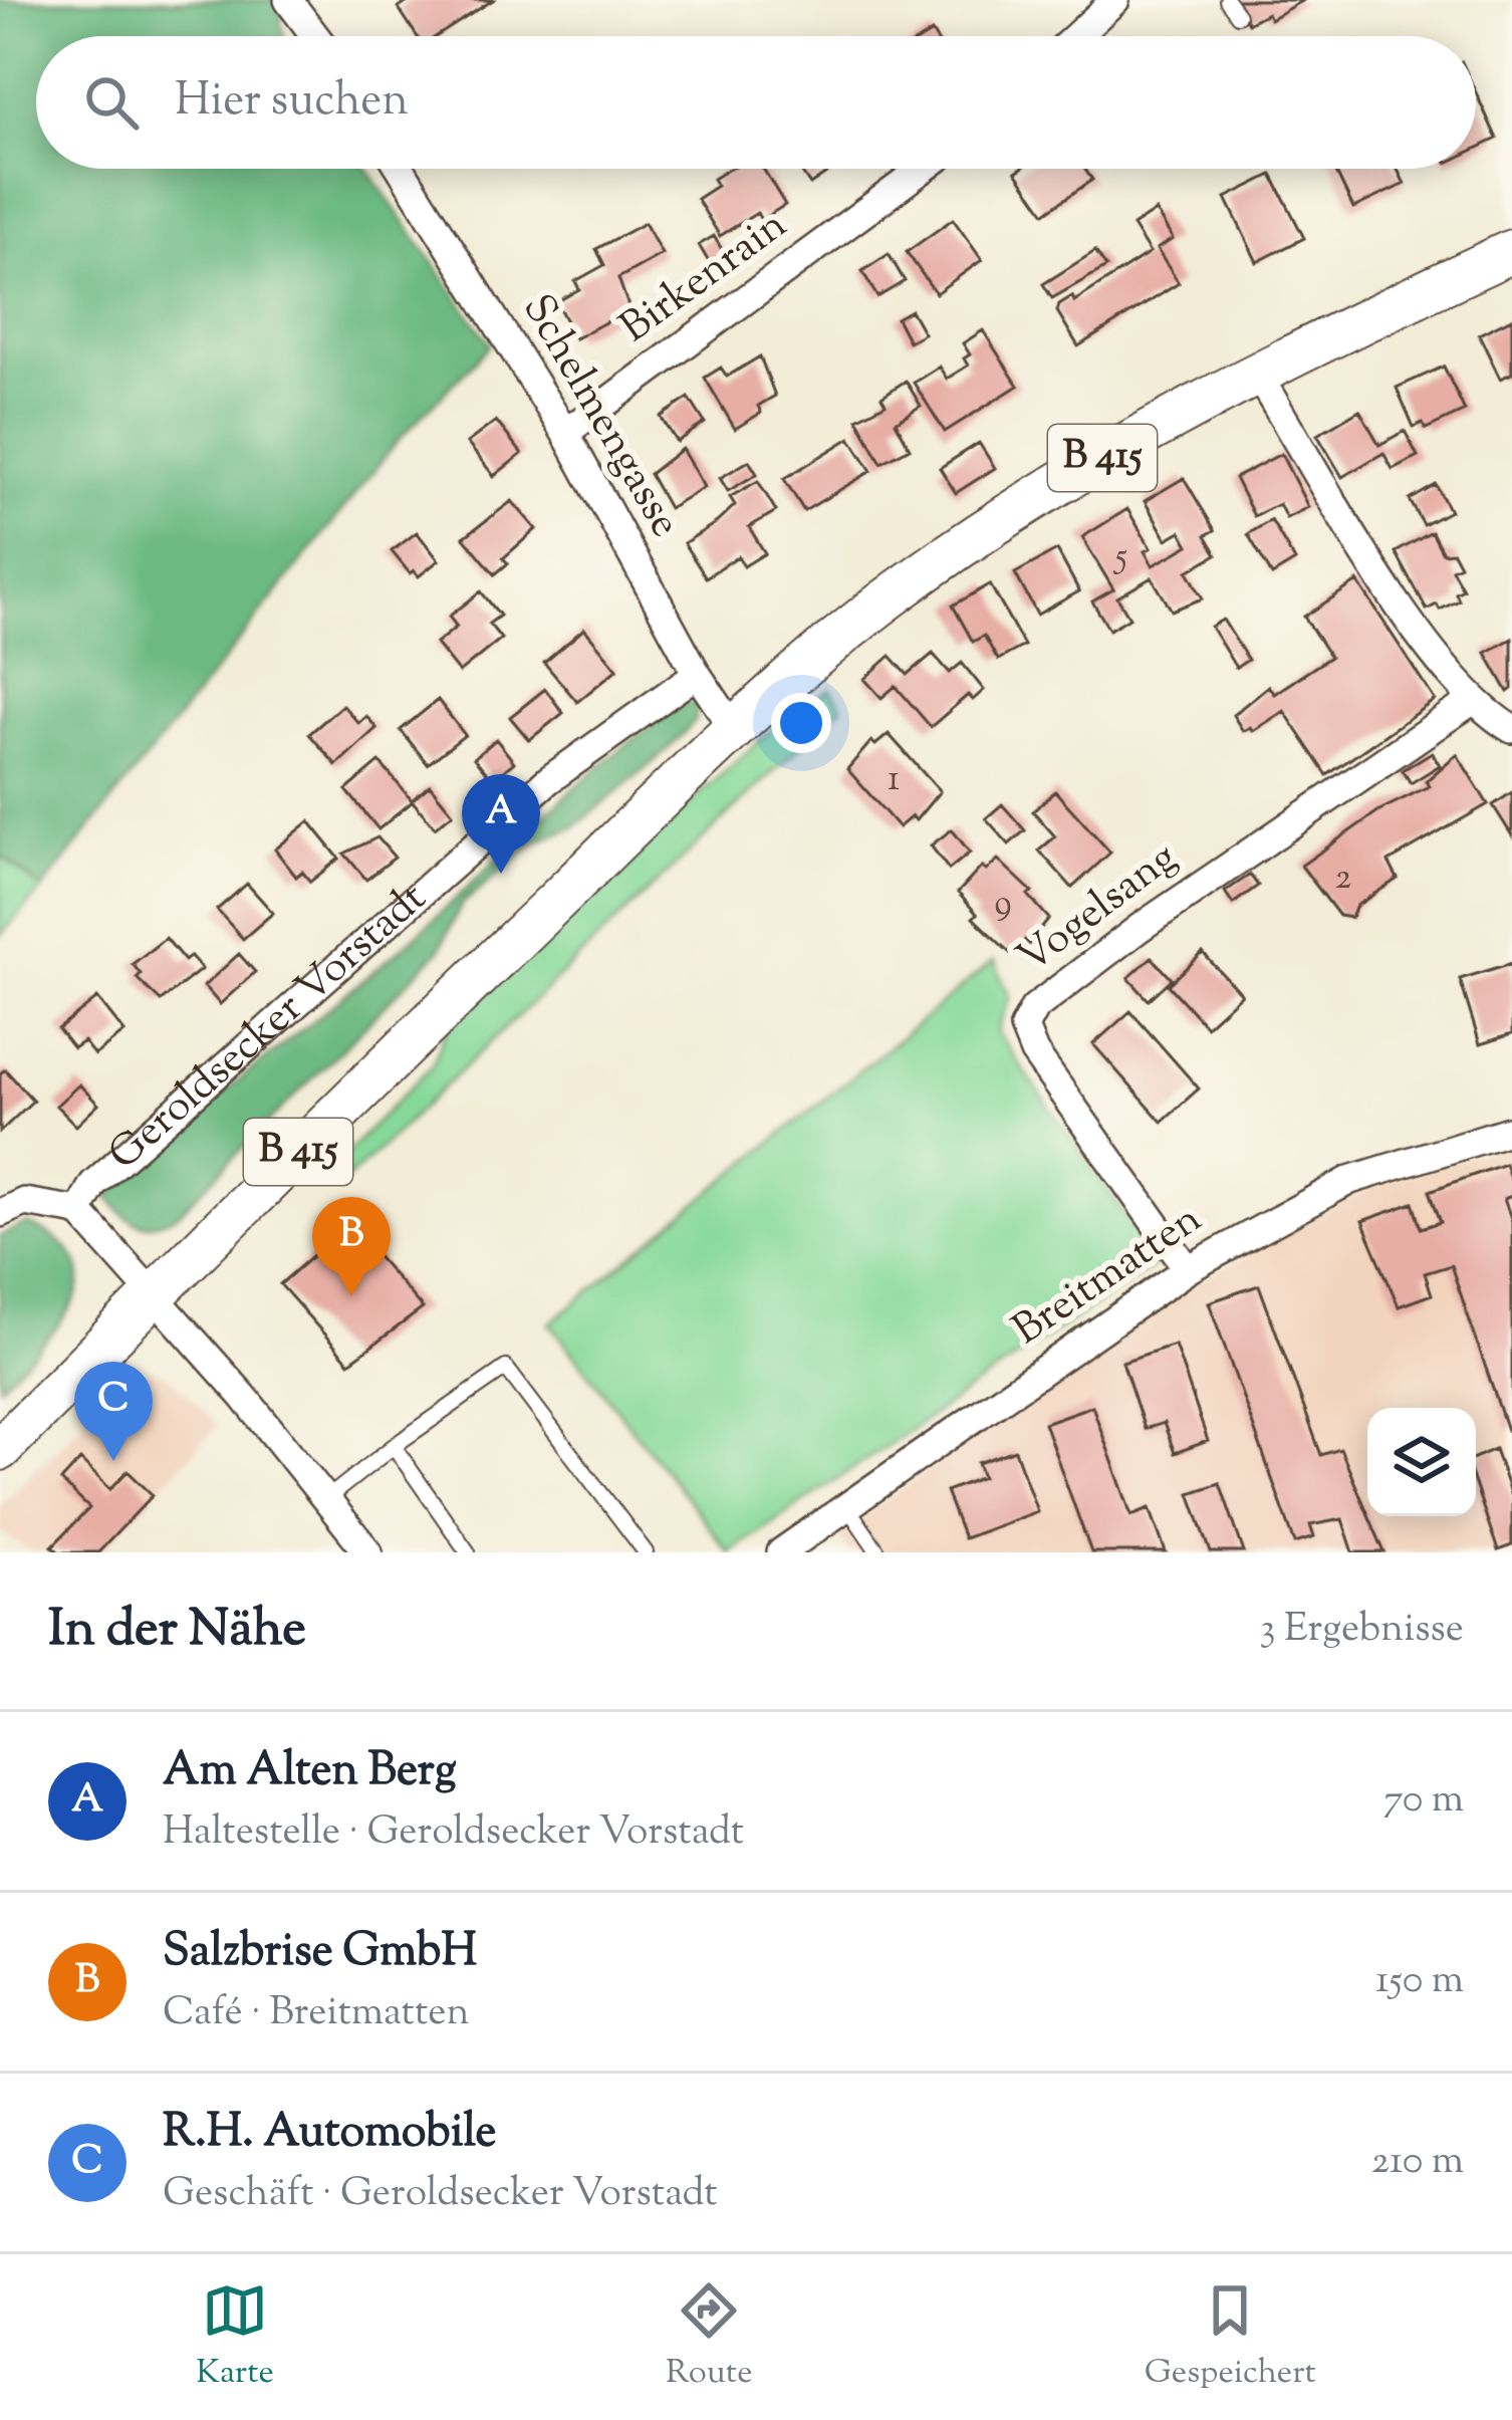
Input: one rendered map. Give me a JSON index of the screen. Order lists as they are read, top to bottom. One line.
{"streets":{"main road":["B 415"],"street":["Birkenrain","Schelmengasse","Vogelsang","Geroldsecker Vorstadt","Breitmatten"]},"crossings":[["Birkenrain","Schelmengasse"],["Schelmengasse","B 415"],["Schelmengasse","Geroldsecker Vorstadt"],["B 415","Geroldsecker Vorstadt"],["Vogelsang","Breitmatten"]],"house_numbers":["5","1","2","9"],"page":{"search":"Hier suchen","pins":["A","B","C"],"heading":["In der Nähe","3 Ergebnisse"],"list":[{"mark":"A","name":"Am Alten Berg","note":"Haltestelle · Geroldsecker Vorstadt","value":"70 m"},{"mark":"B","name":"Salzbrise GmbH","note":"Café · Breitmatten","value":"150 m"},{"mark":"C","name":"R.H. Automobile","note":"Geschäft · Geroldsecker Vorstadt","value":"210 m"}],"nav":["Karte","Route","Gespeichert"]}}
